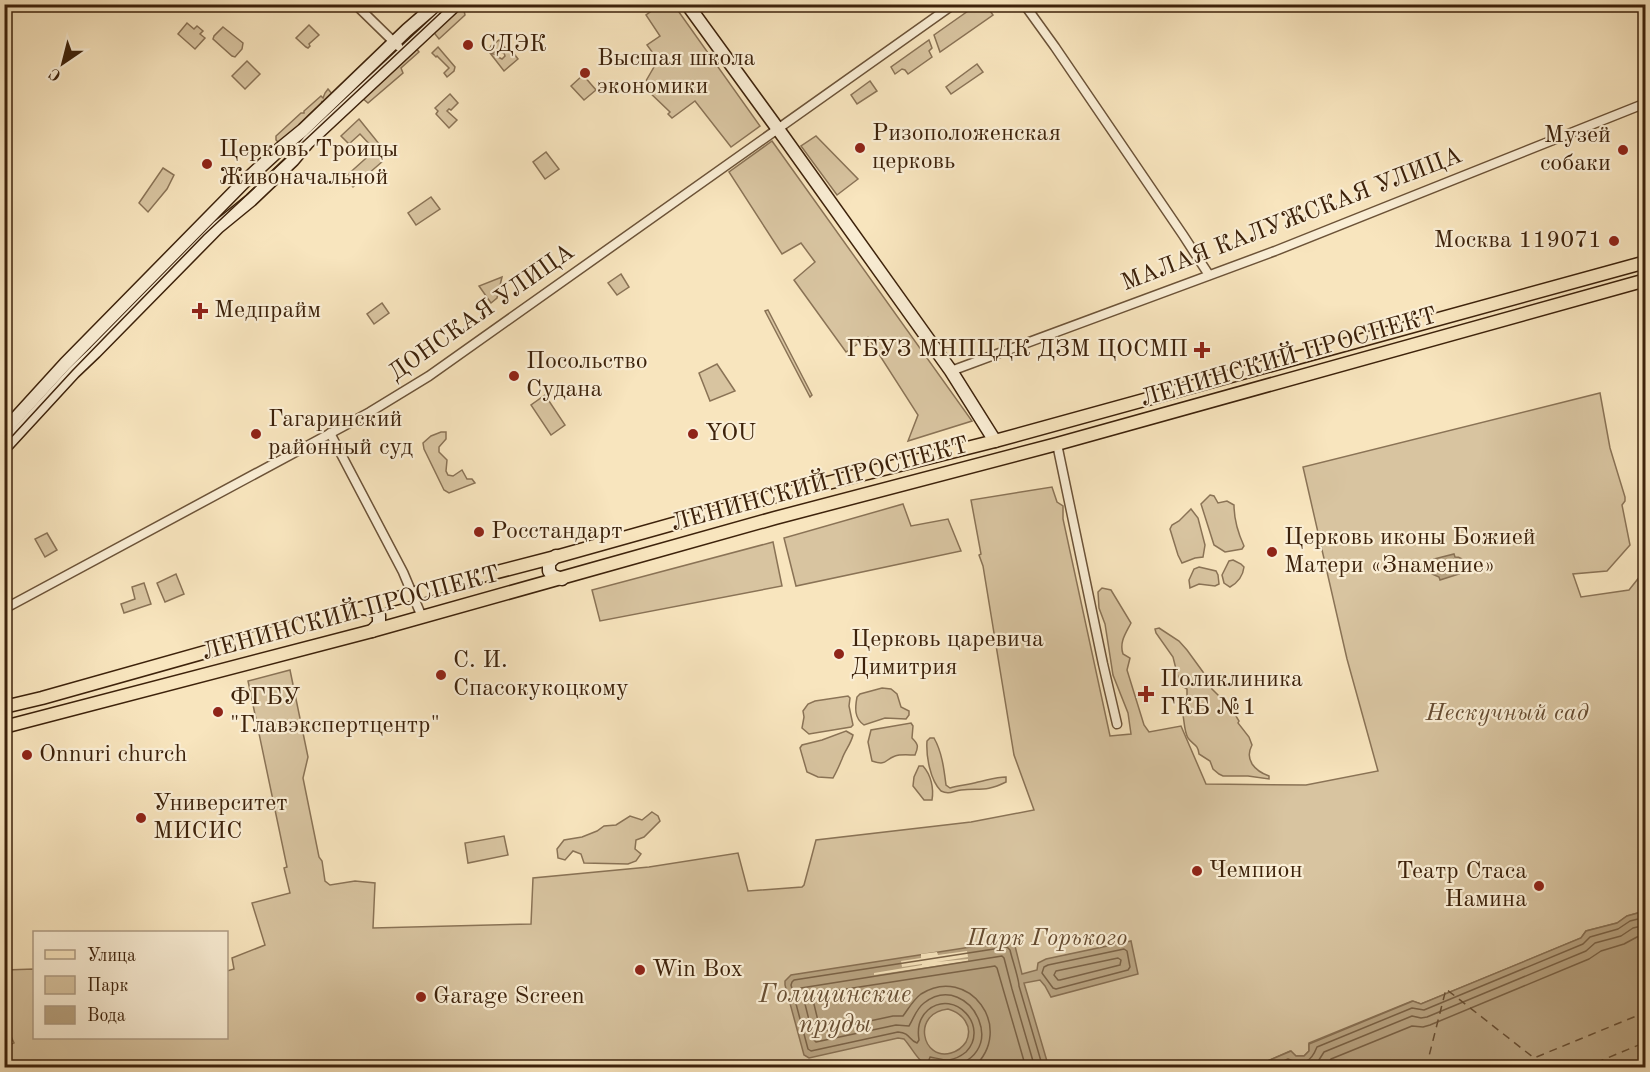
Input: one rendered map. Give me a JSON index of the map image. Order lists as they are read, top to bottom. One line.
{"streets":{"main road":["ЛЕНИНСКИЙ ПРОСПЕКТ"],"street":["МАЛАЯ КАЛУЖСКАЯ УЛИЦА","ДОНСКАЯ УЛИЦА"]},"water":["Голицинские пруды"],"parks":["Нескучный сад","Парк Горького"],"places":{"other":["СДЭК","Высшая школа экономики","Ризоположенская церковь","Музей собаки","Церковь Троицы Живоначальной","Москва 119071","Посольство Судана","Гагаринский районный суд","YOU","Росстандарт","Церковь иконы Божией Матери «Знамение»","Церковь царевича Димитрия","С. И. Спасокукоцкому","ФГБУ \"Главэкспертцентр\"","Onnuri church","Университет МИСИС","Чемпион","Театр Стаса Намина","Win Box","Garage Screen"],"health":["Медпрайм","ГБУЗ МНПЦДК ДЗМ ЦОСМП","Поликлиника ГКБ №1"]},"legend":["Улица","Парк","Вода"],"north":"bottom left"}
